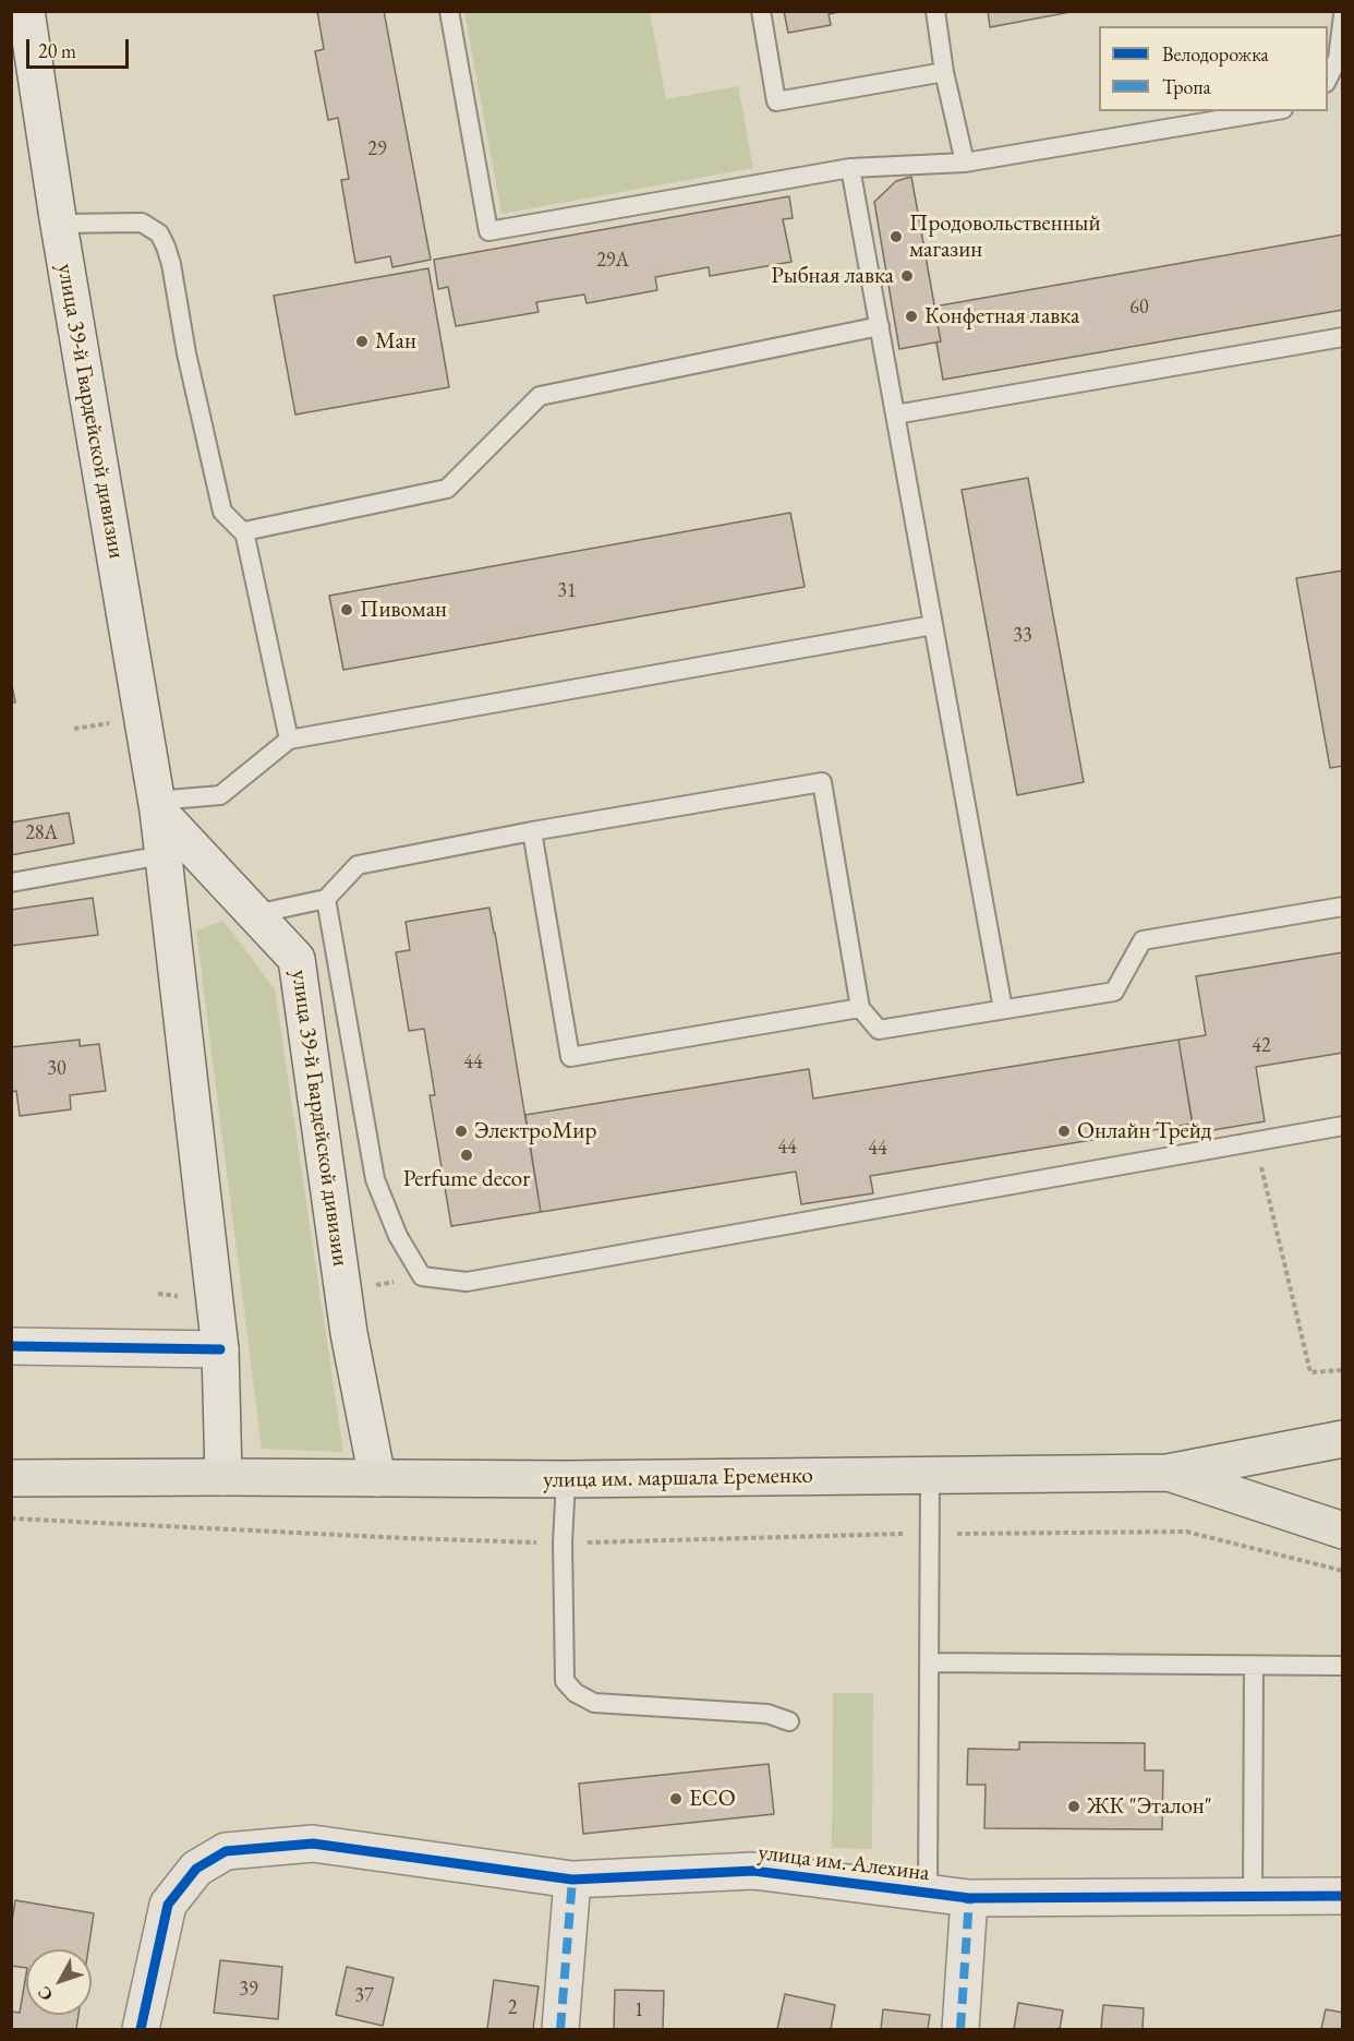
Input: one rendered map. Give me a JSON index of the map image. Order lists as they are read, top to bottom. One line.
{"streets":{"highway":["улица им. маршала Еременко"],"main road":["улица 39-й Гвардейской дивизии","улица им. Алехина"]},"crossings":[["улица 39-й Гвардейской дивизии","улица им. маршала Еременко"]],"places":["Продовольственный магазин","Рыбная лавка","Конфетная лавка","Ман","Пивоман","ЭлектроМир","Онлайн Трейд","Perfume decor","ECO","ЖК \"Эталон\""],"house_numbers":["29","29А","60","31","33","28А","42","44","30","44","44","39","37","2","1"],"legend":["Велодорожка","Тропа"],"scale_bar":"20 m","north":"bottom left"}
